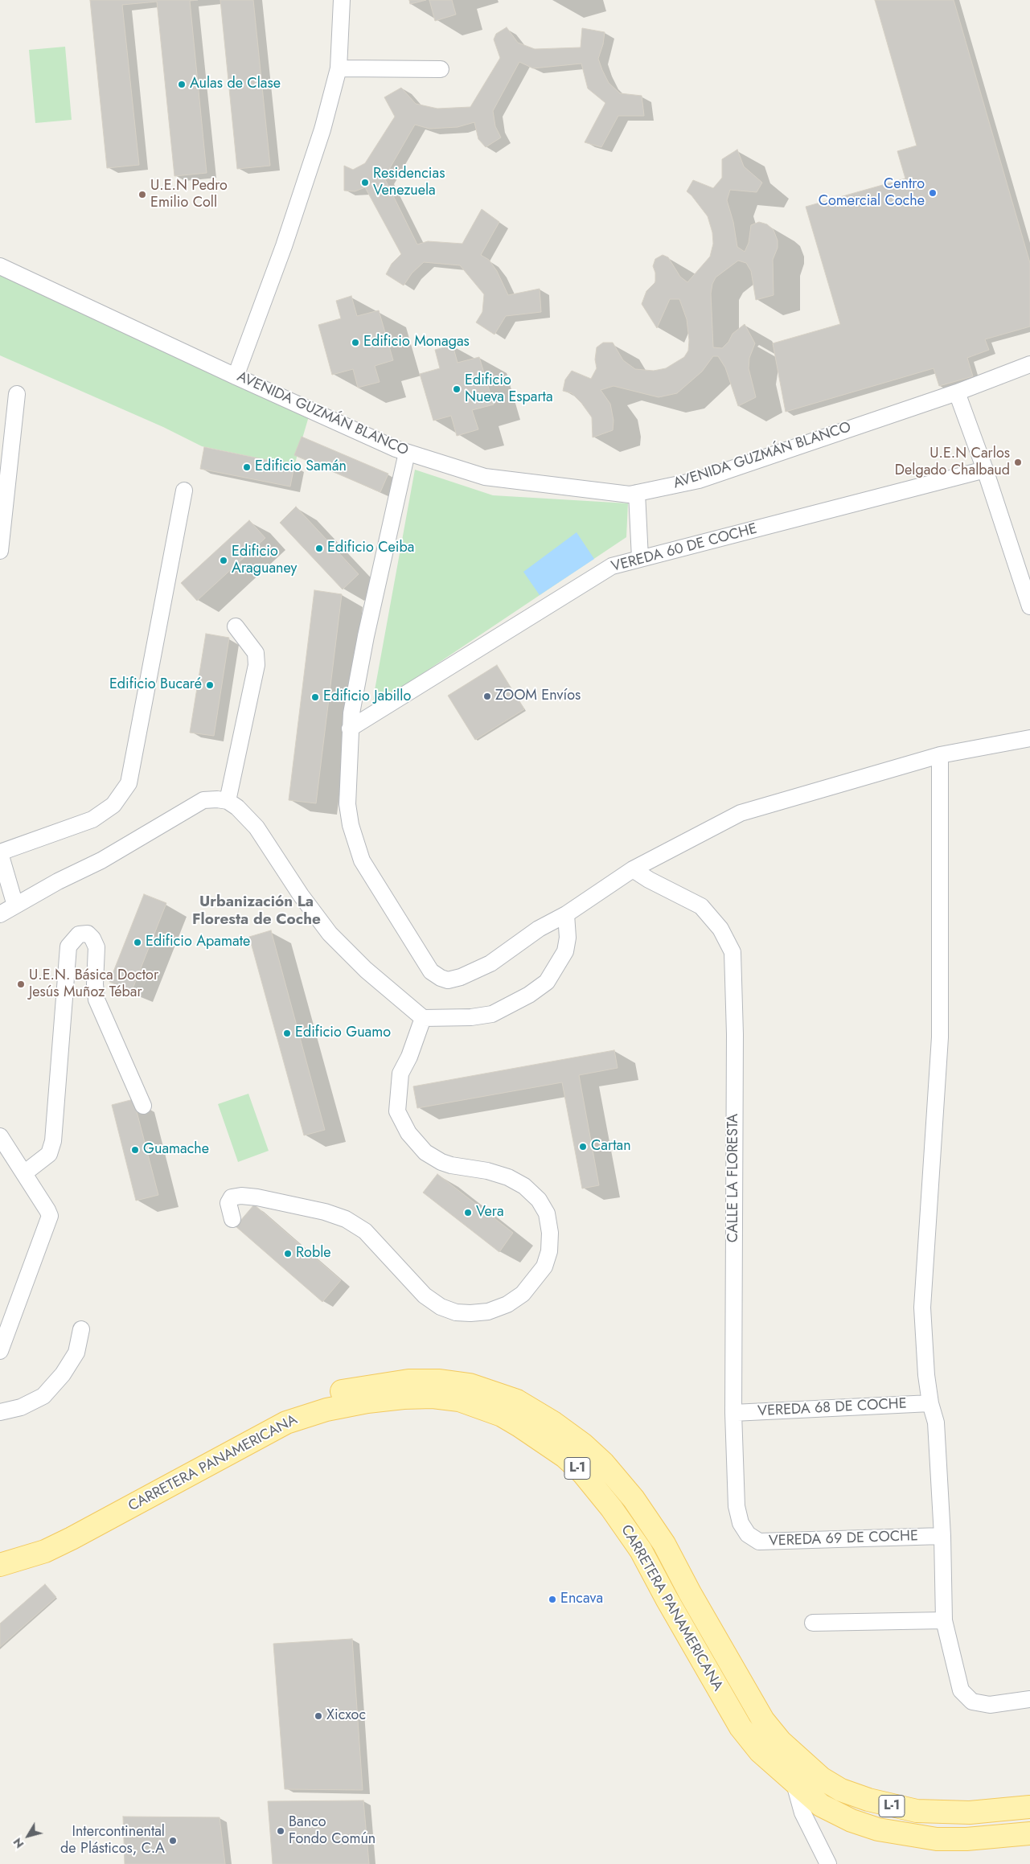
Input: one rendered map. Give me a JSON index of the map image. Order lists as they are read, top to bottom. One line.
{"streets":{"main road":["CARRETERA PANAMERICANA","L-1"],"street":["AVENIDA GUZMÁN BLANCO","VEREDA 60 DE COCHE","CALLE LA FLORESTA","VEREDA 68 DE COCHE","VEREDA 69 DE COCHE"]},"crossings":[["CALLE LA FLORESTA","VEREDA 68 DE COCHE"],["CALLE LA FLORESTA","VEREDA 69 DE COCHE"]],"districts":["Urbanización La Floresta de Coche"],"places":["Aulas de Clase","Residencias Venezuela","Centro Comercial Coche","U.E.N Pedro Emilio Coll","Edificio Monagas","Edificio Nueva Esparta","U.E.N Carlos Delgado Chalbaud","Edificio Samán","Edificio Ceiba","Edificio Araguaney","Edificio Bucaré","ZOOM Envíos","Edificio Jabillo","Edificio Apamate","U.E.N. Básica Doctor Jesús Muñoz Tébar","Edificio Guamo","Cartan","Guamache","Vera","Roble","Encava","Xicxoc","Banco Fondo Común","Intercontinental de Plásticos, C.A"],"north":"bottom left"}
